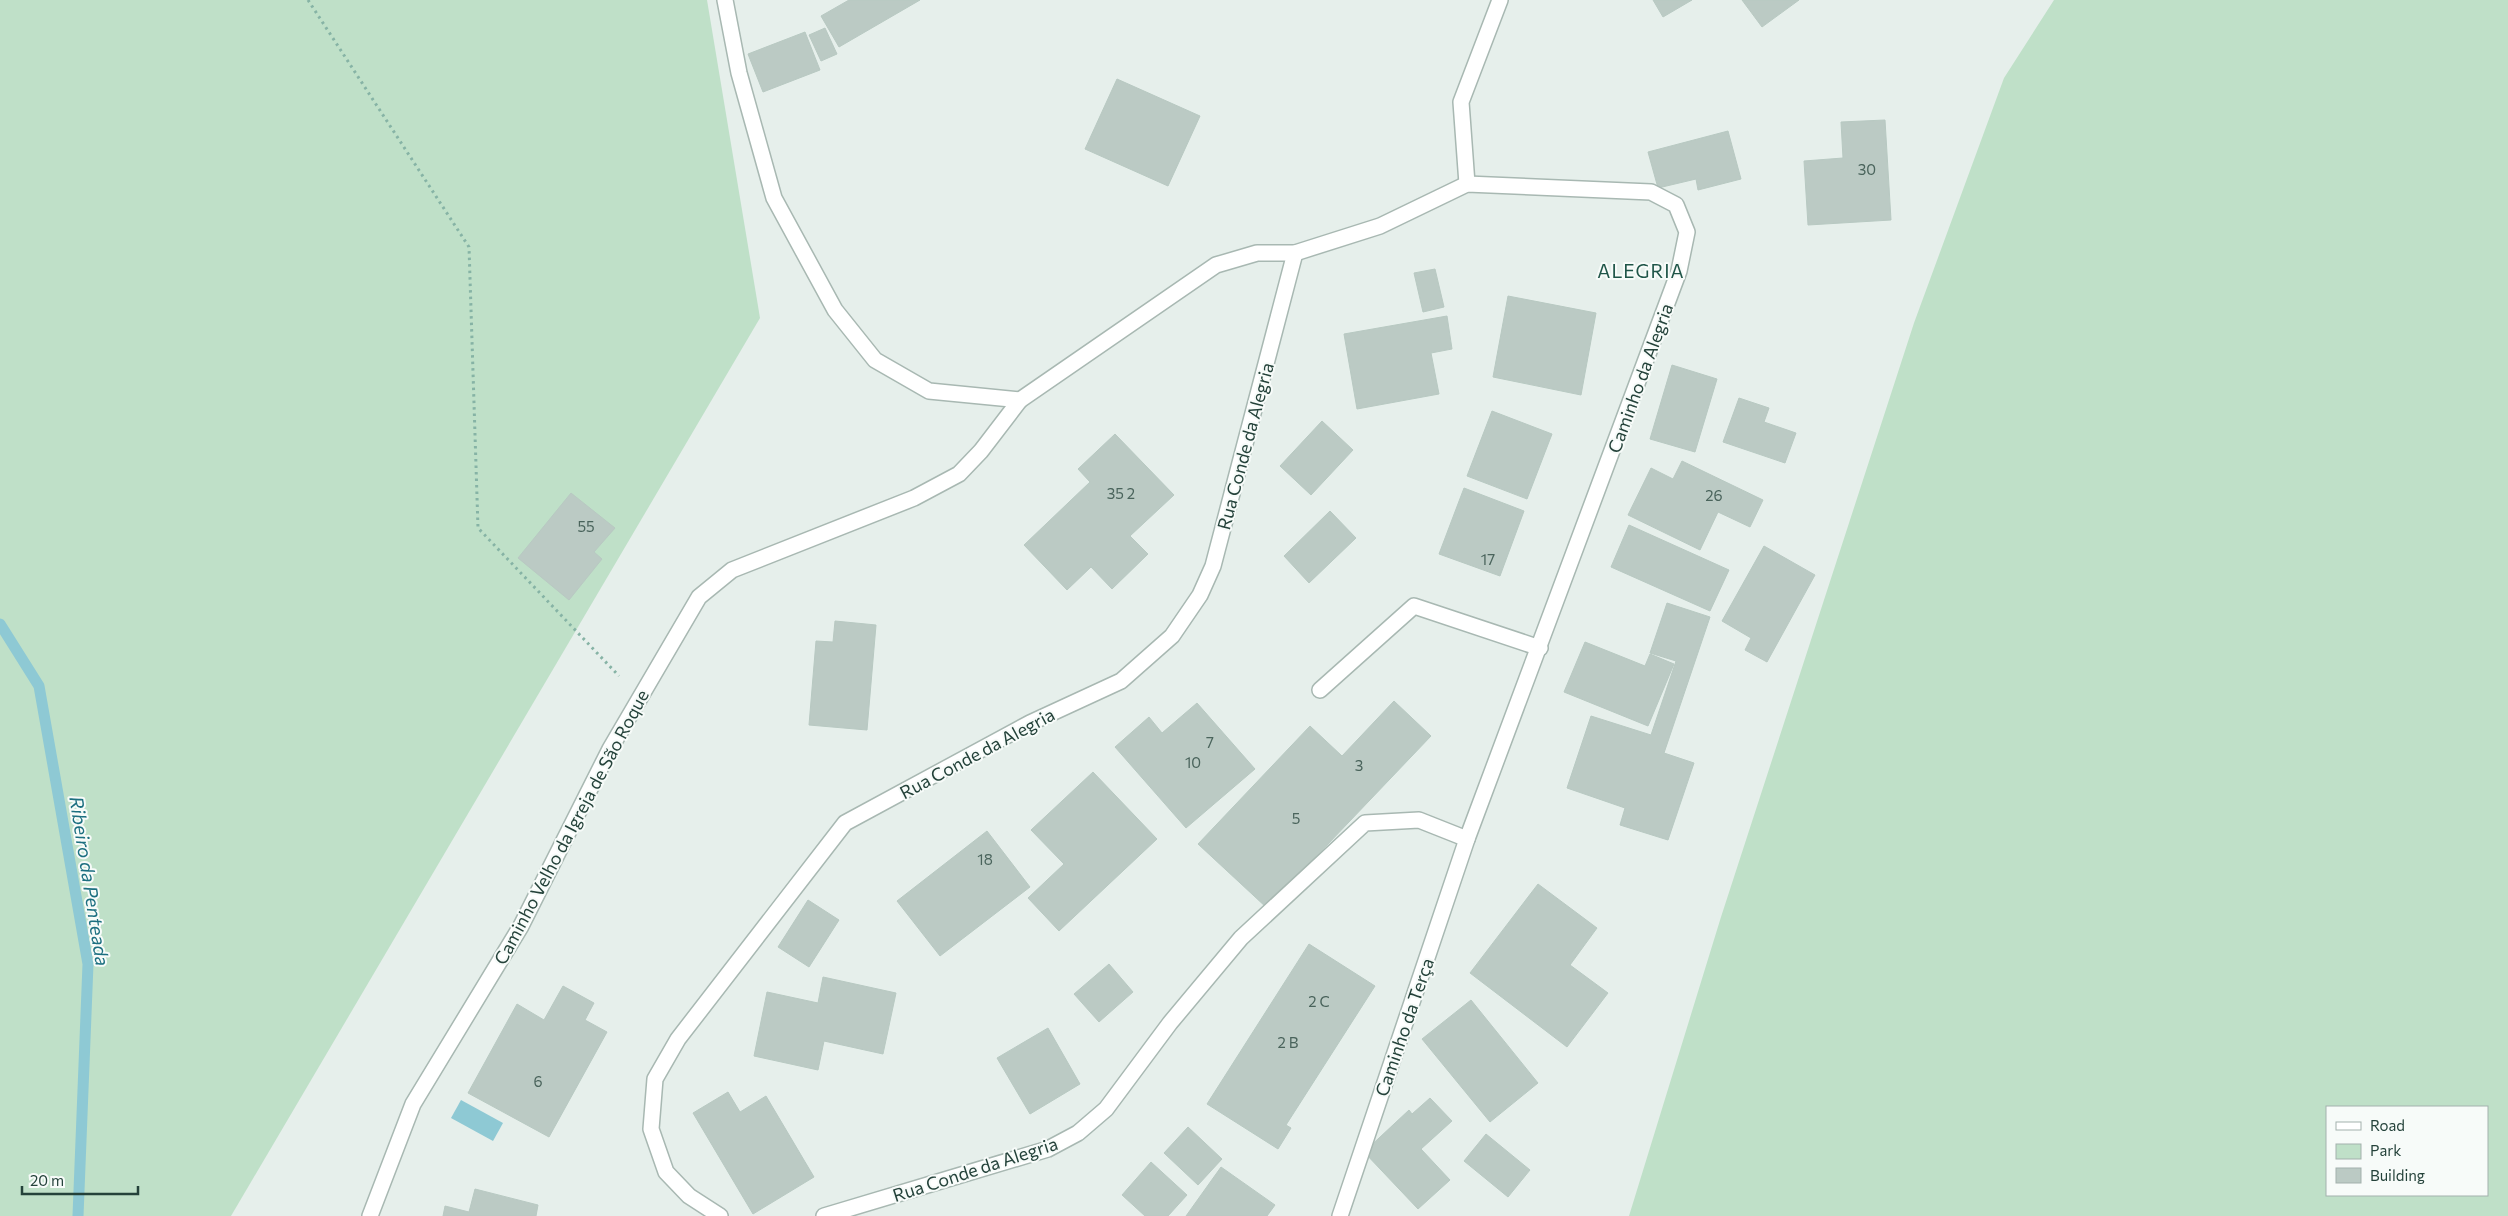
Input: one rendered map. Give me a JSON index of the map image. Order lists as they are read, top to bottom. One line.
{"streets":{"street":["Caminho da Alegria","Rua Conde da Alegria","Caminho Velho da Igreja de São Roque","Caminho da Terça"]},"crossings":[["Caminho da Alegria","Rua Conde da Alegria"],["Caminho da Alegria","Caminho Velho da Igreja de São Roque"],["Caminho da Alegria","Caminho da Terça"],["Rua Conde da Alegria","Caminho Velho da Igreja de São Roque"],["Rua Conde da Alegria","Caminho da Terça"]],"districts":["ALEGRIA"],"water":["Ribeiro da Penteada"],"house_numbers":["30","35 2","26","55","17","7","10","3","5","18","2 C","2 B","6"],"legend":["Road","Park","Building"],"scale_bar":"20 m"}
